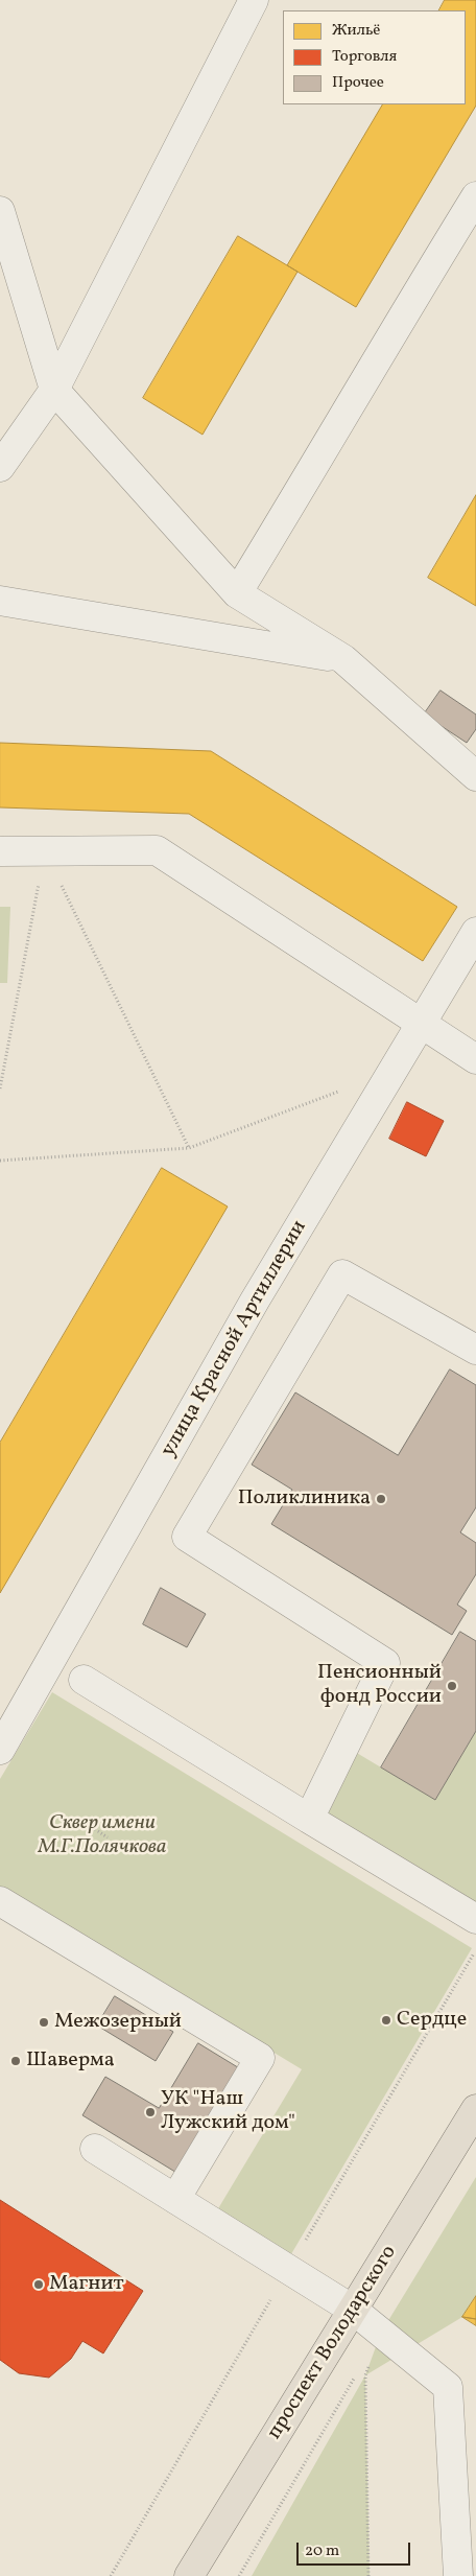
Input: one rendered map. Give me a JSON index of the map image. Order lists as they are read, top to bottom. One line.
{"streets":{"main road":["проспект Володарского"],"street":["улица Красной Артиллерии"]},"parks":["Сквер имени М.Г.Полячкова"],"places":["Поликлиника","Пенсионный фонд России","Сердце","Межозерный","Шаверма","УК \"Наш Лужский дом\"","Магнит"],"legend":["Жильё","Торговля","Прочее"],"scale_bar":"20 m"}
